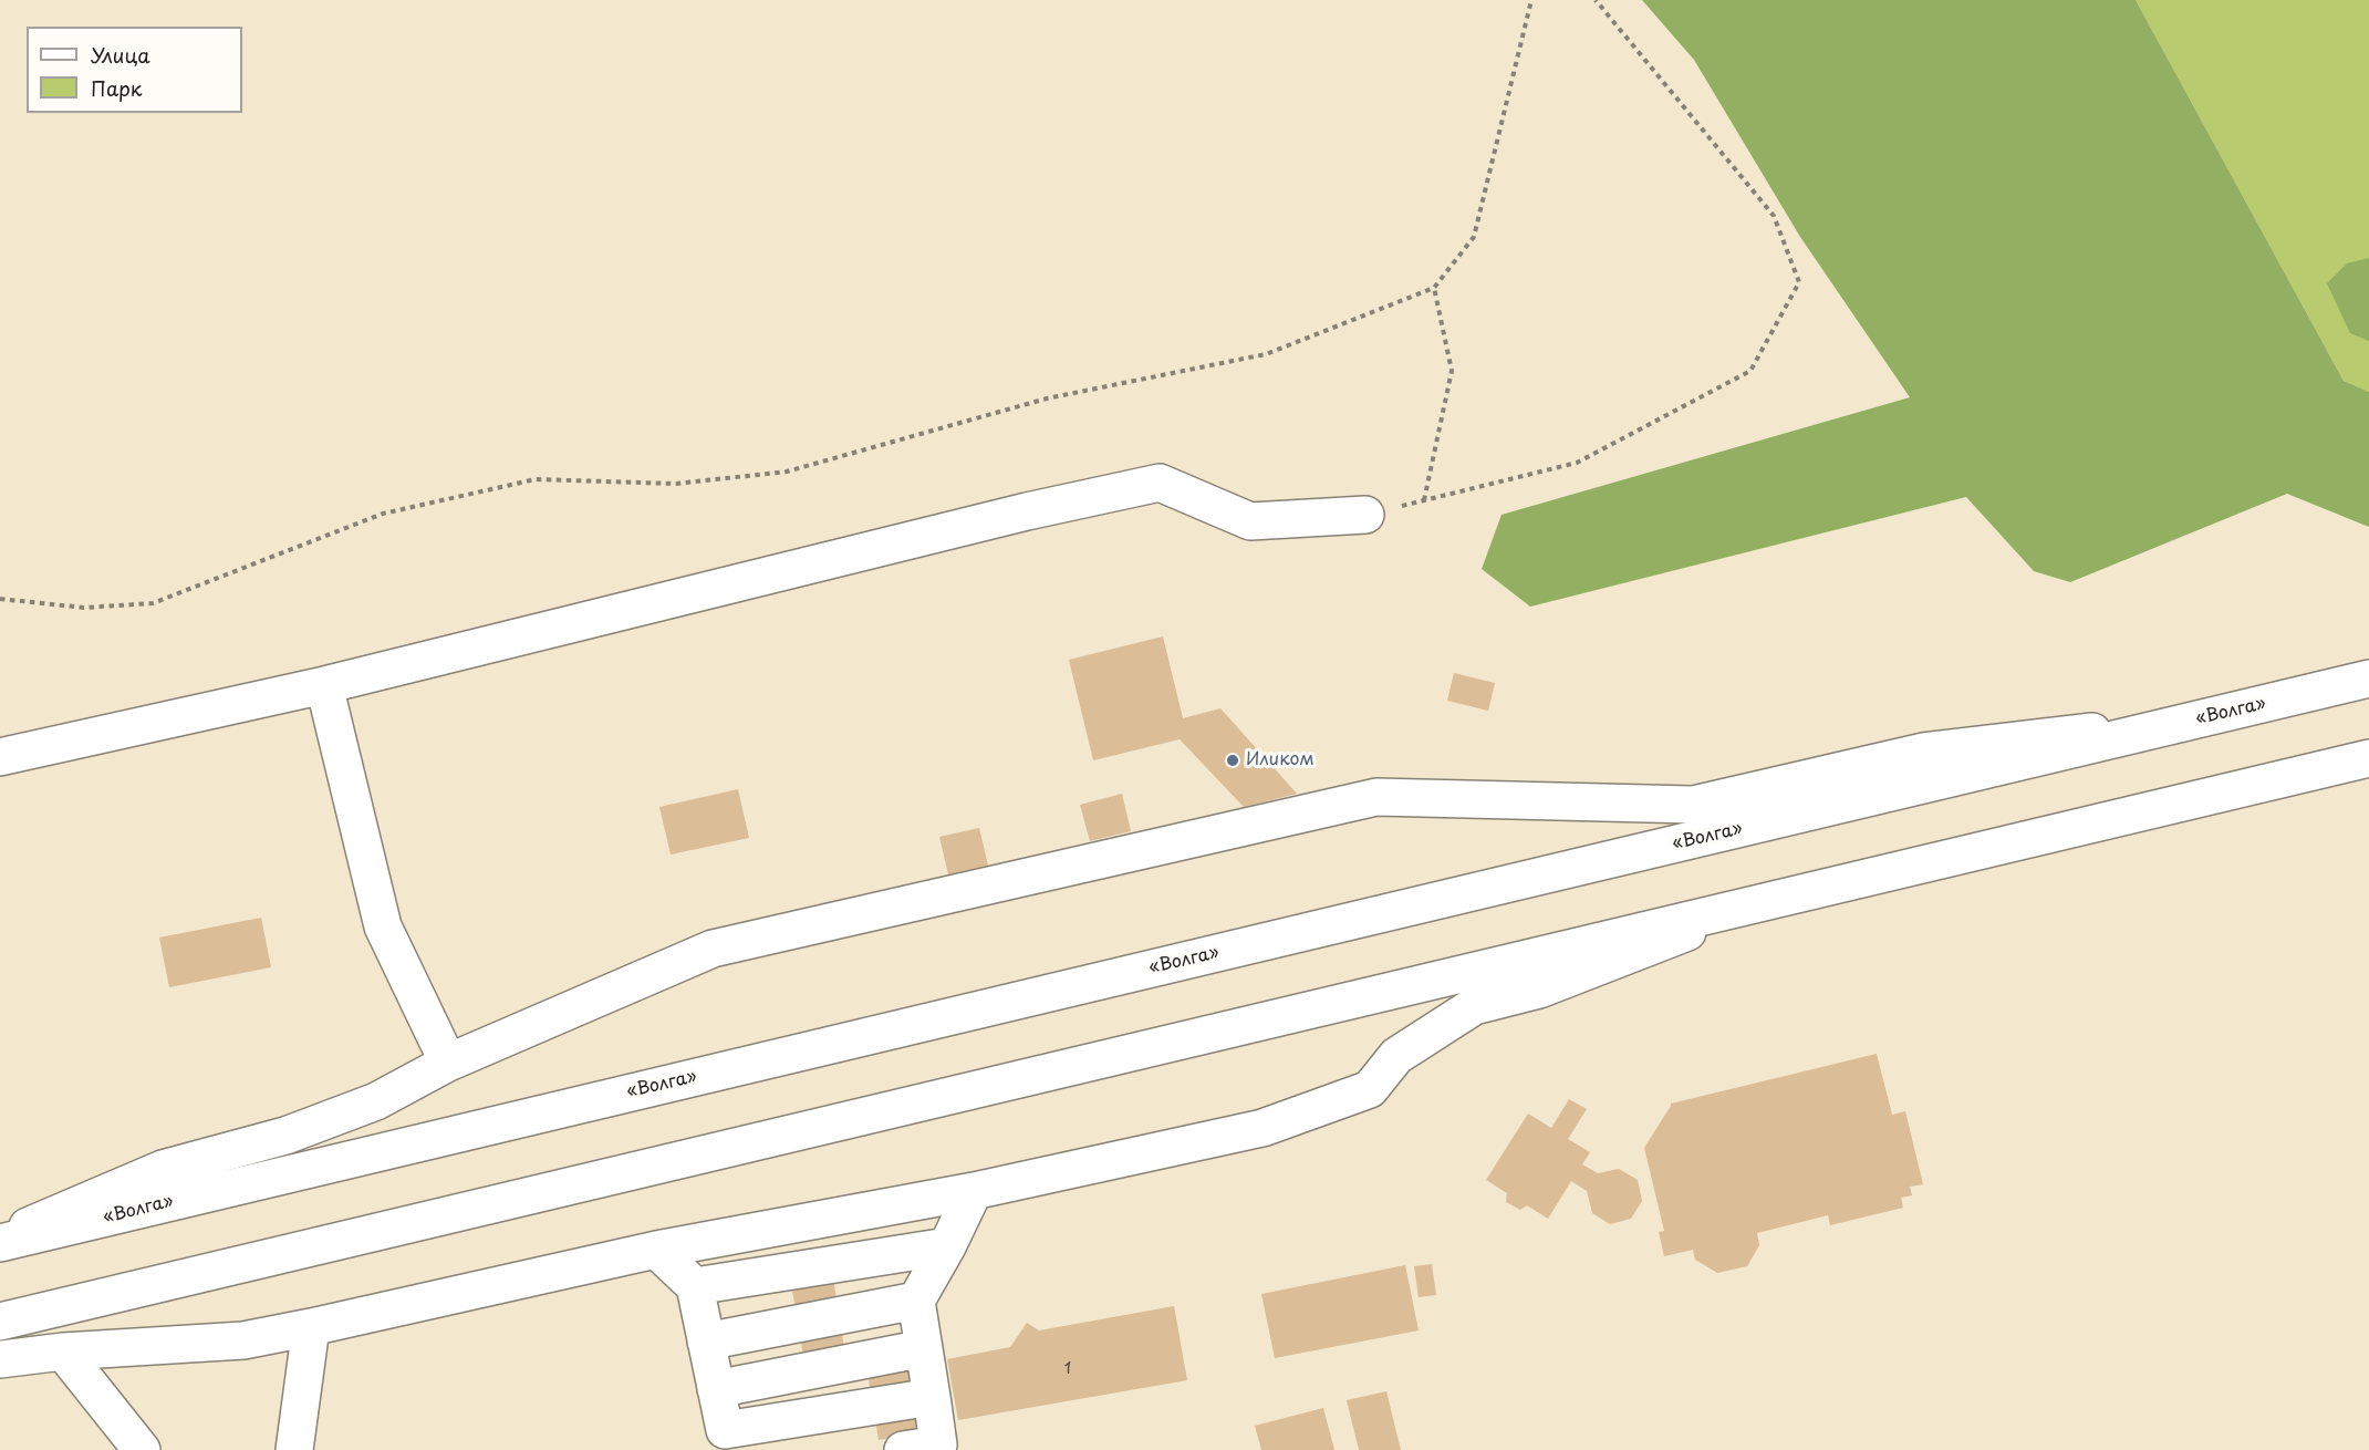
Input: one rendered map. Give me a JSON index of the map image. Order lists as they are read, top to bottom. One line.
{"streets":{"main road":["«Волга»"]},"places":["Иликом"],"house_numbers":["1"],"legend":["Улица","Парк"]}
